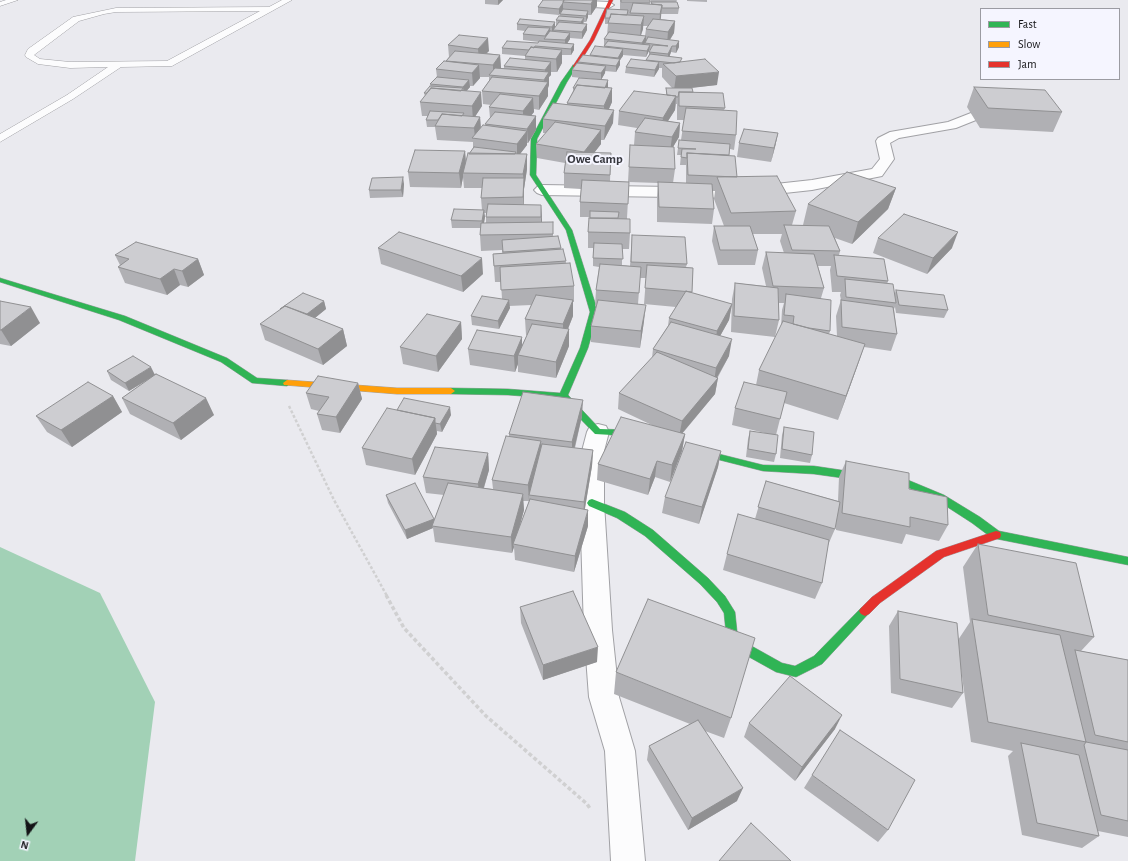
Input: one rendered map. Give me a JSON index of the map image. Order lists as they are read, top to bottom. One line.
{"districts":["Owe Camp"],"legend":["Fast","Slow","Jam"],"north":"bottom"}
